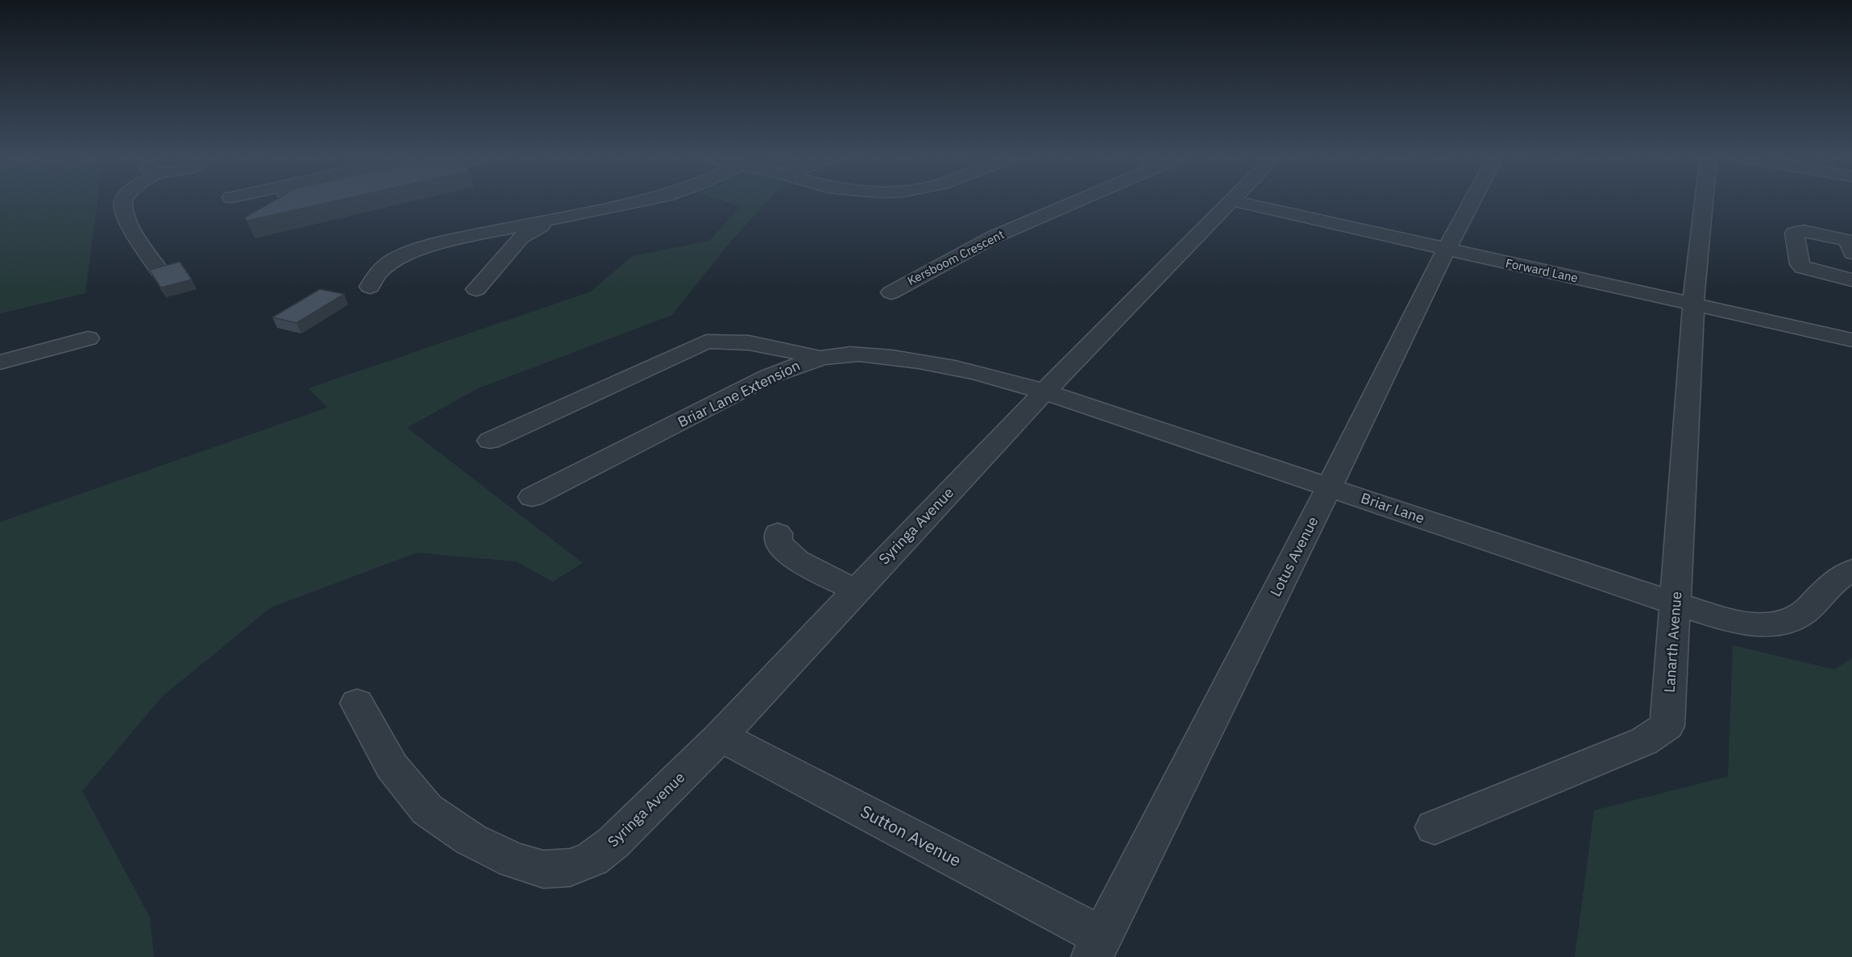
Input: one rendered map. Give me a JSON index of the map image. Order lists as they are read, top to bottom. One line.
{"streets":{"street":["Kersboom Crescent","Forward Lane","Briar Lane Extension","Briar Lane","Syringa Avenue","Lotus Avenue","Lanarth Avenue","Sutton Avenue"]},"crossings":[["Forward Lane","Lotus Avenue"],["Forward Lane","Lanarth Avenue"],["Briar Lane Extension","Briar Lane"],["Briar Lane Extension","Syringa Avenue"],["Briar Lane","Syringa Avenue"],["Briar Lane","Lotus Avenue"],["Briar Lane","Lanarth Avenue"],["Syringa Avenue","Sutton Avenue"],["Lotus Avenue","Sutton Avenue"]]}
